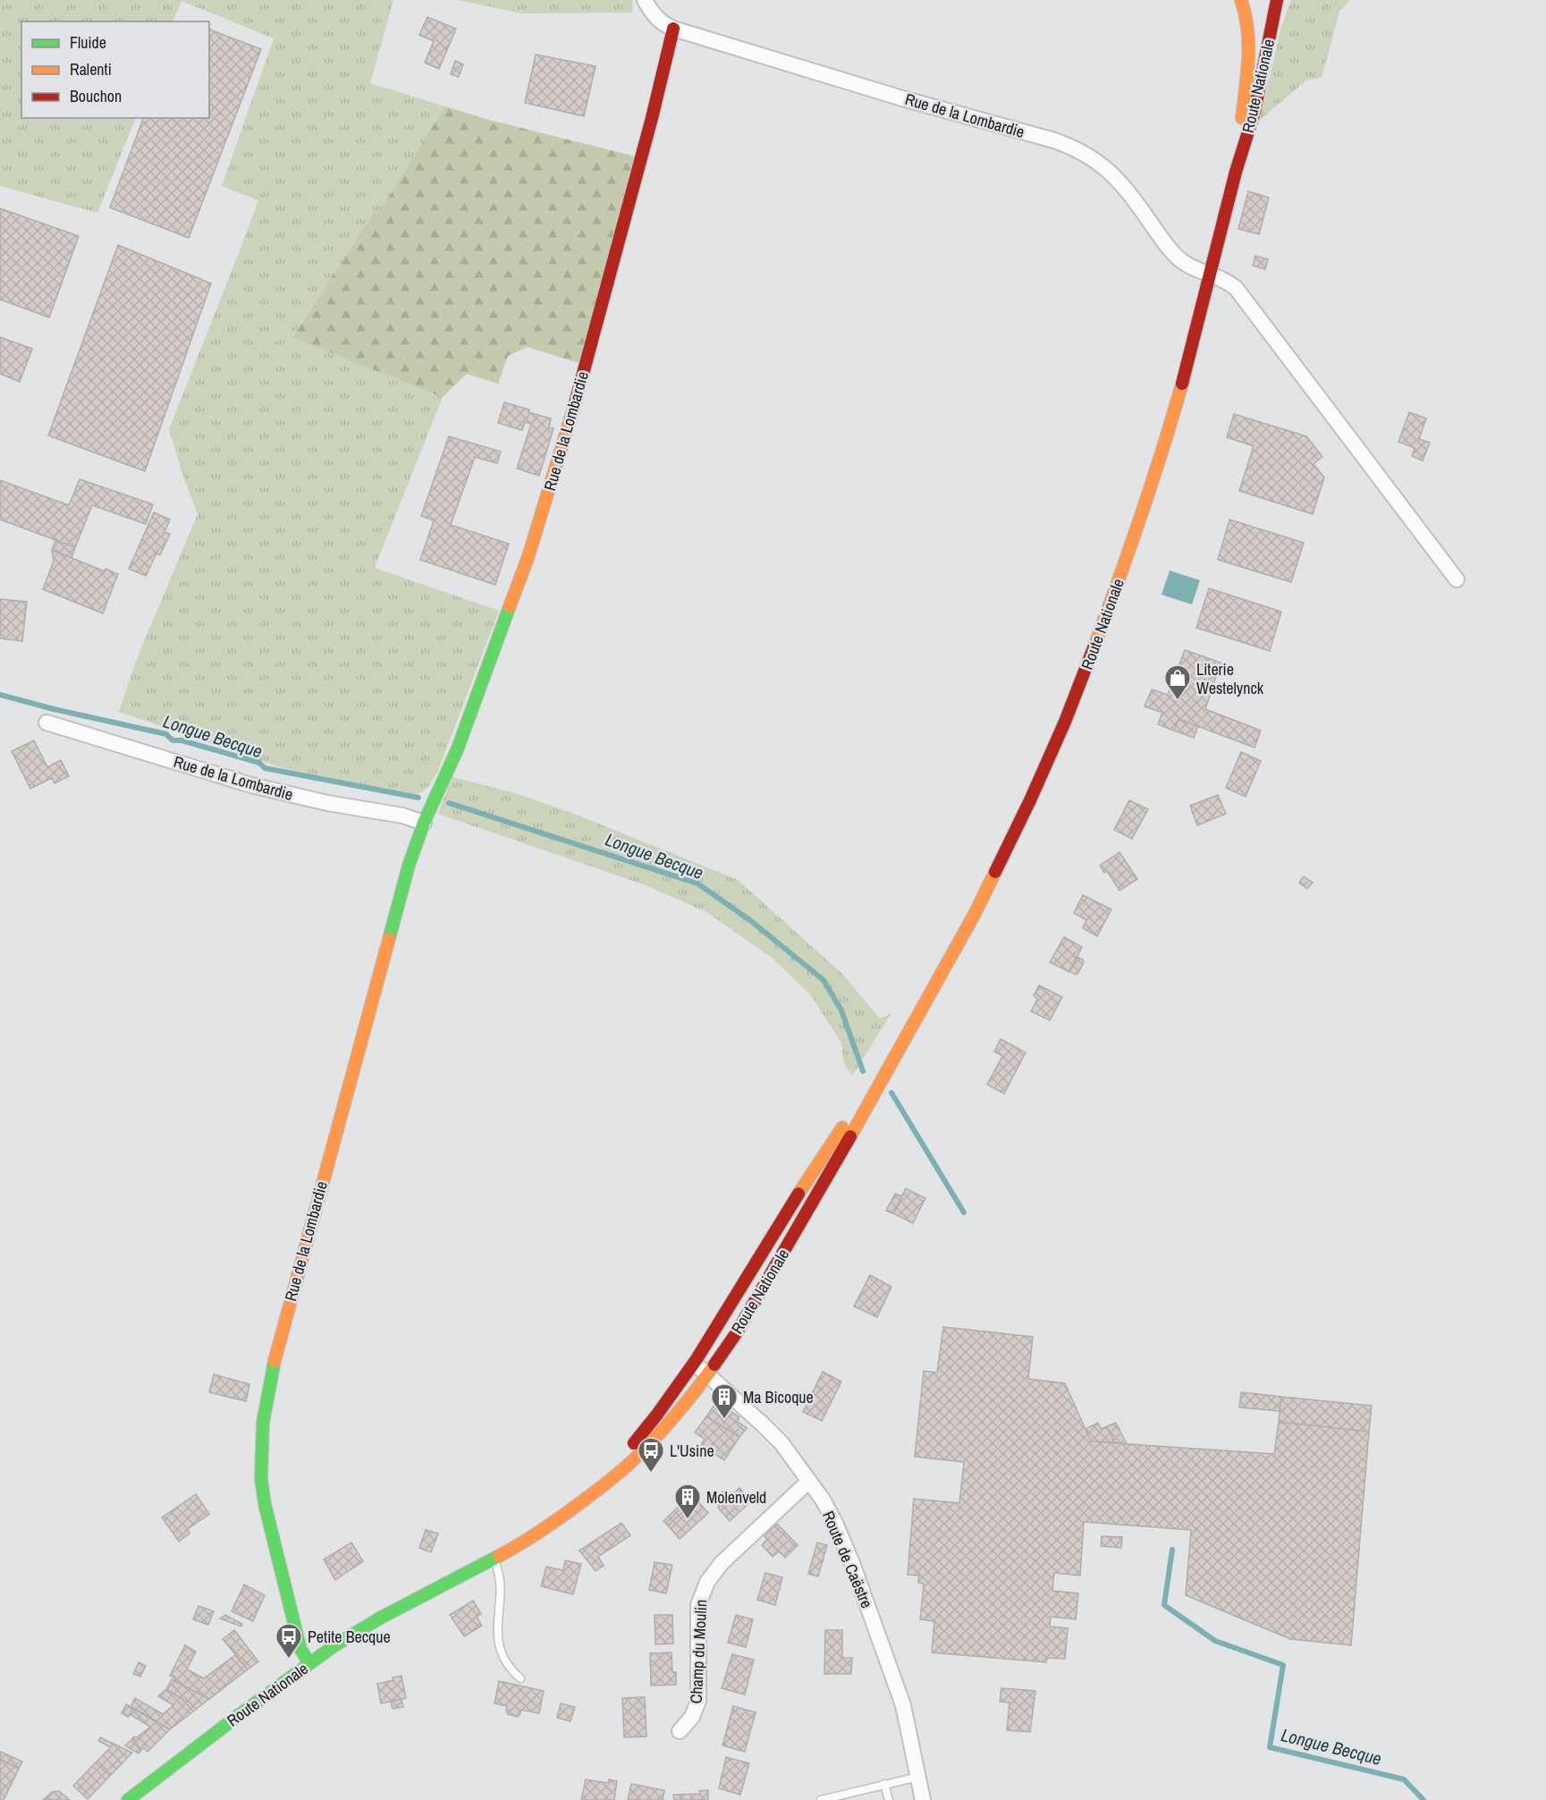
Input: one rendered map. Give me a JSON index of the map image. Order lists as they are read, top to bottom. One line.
{"streets":{"street":["Route Nationale","Rue de la Lombardie","Route de Caëstre","Champ du Moulin"]},"crossings":[["Route Nationale","Rue de la Lombardie"],["Route Nationale","Route de Caëstre"],["Route de Caëstre","Champ du Moulin"]],"water":["Longue Becque"],"places":{"shop":["Literie Westelynck"],"building":["Ma Bicoque","Molenveld"],"bus stop":["L'Usine","Petite Becque"]},"legend":["Fluide","Ralenti","Bouchon"]}
